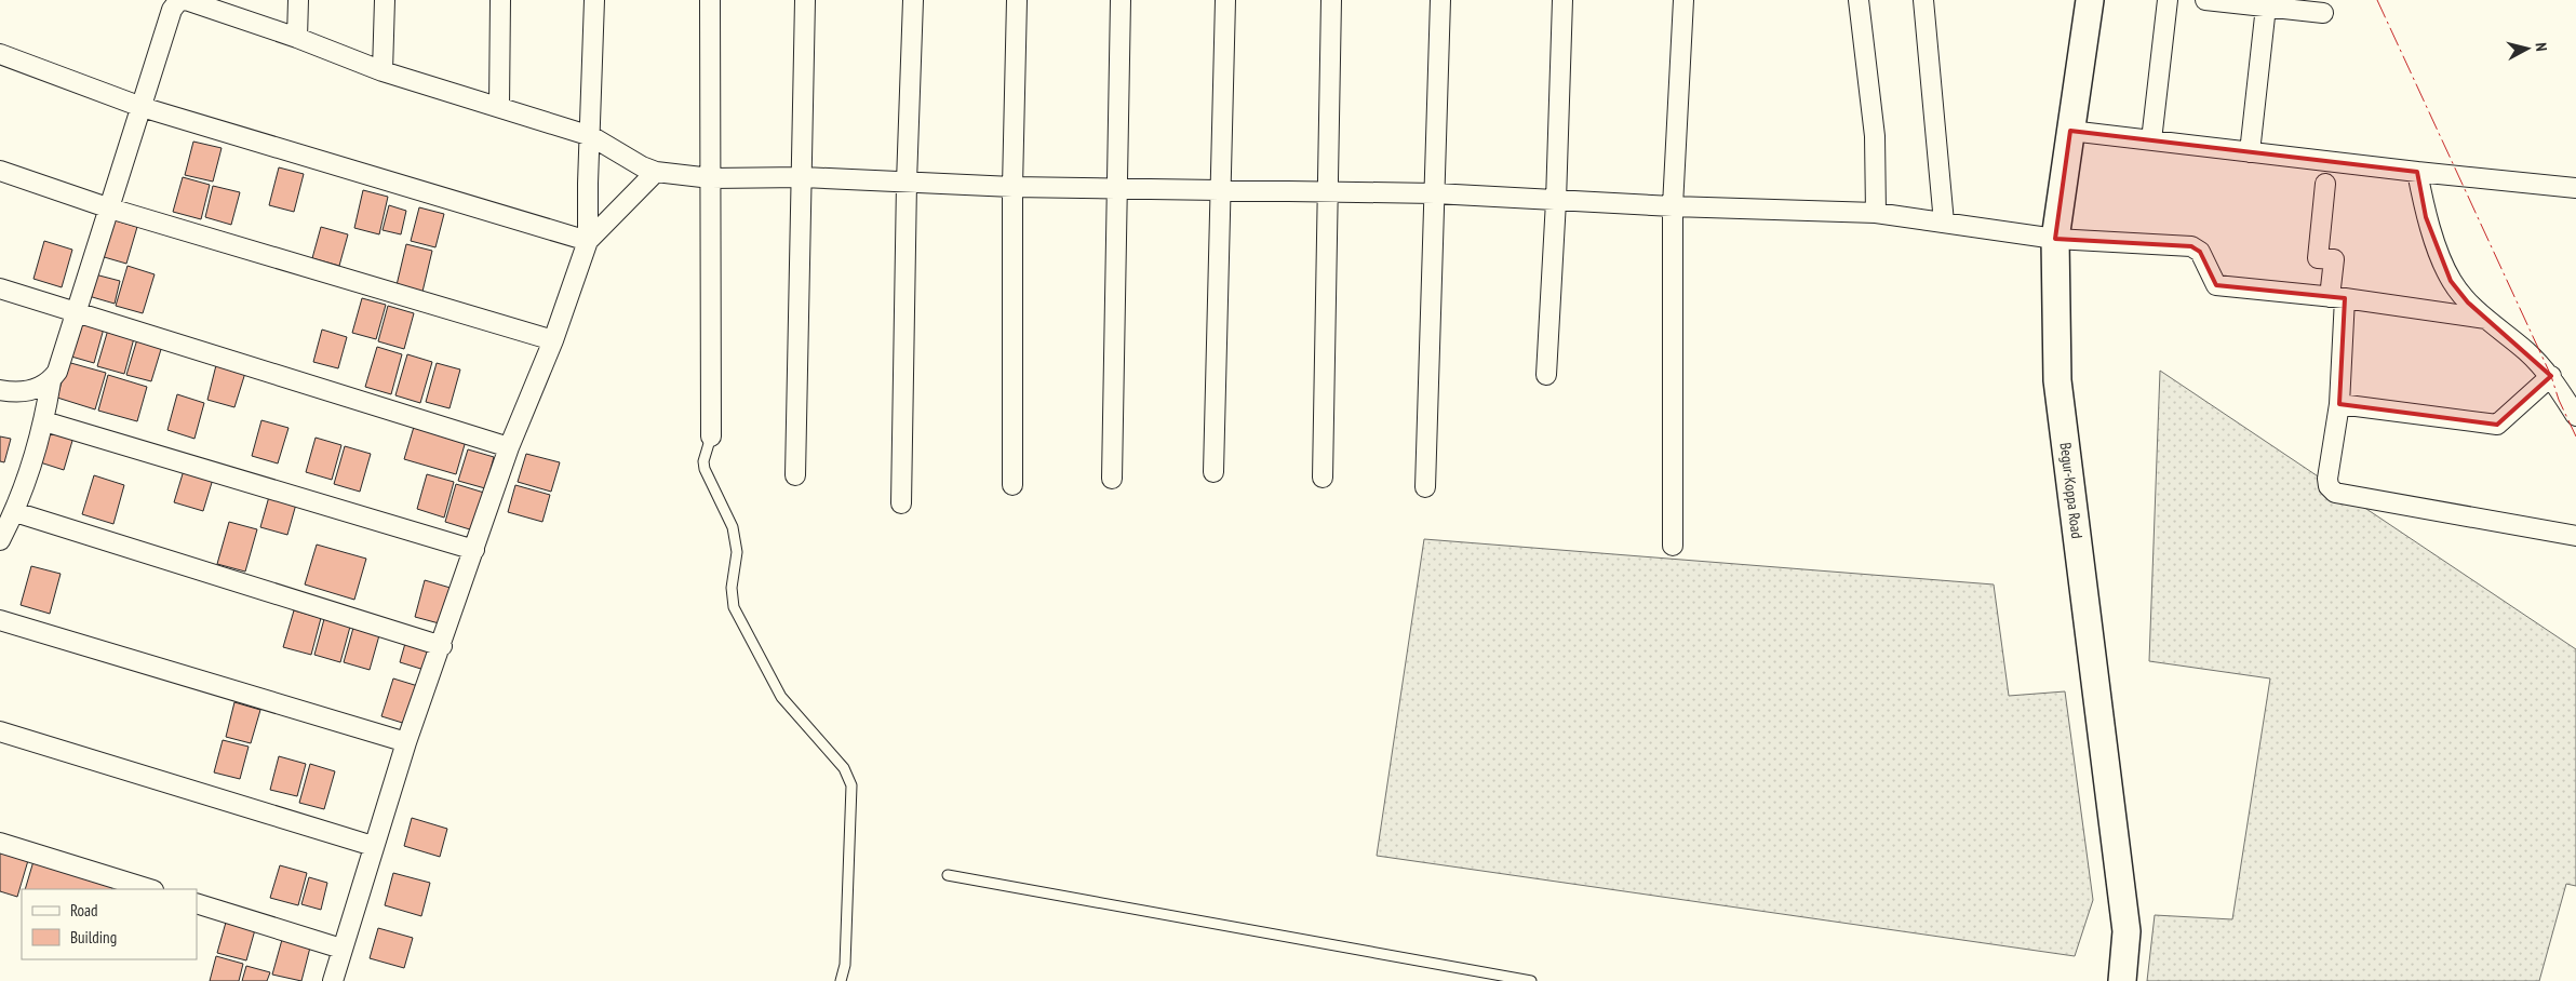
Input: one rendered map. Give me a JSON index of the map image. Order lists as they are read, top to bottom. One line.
{"streets":{"main road":["Begur-Koppa Road"]},"legend":["Road","Building"],"north":"right"}
